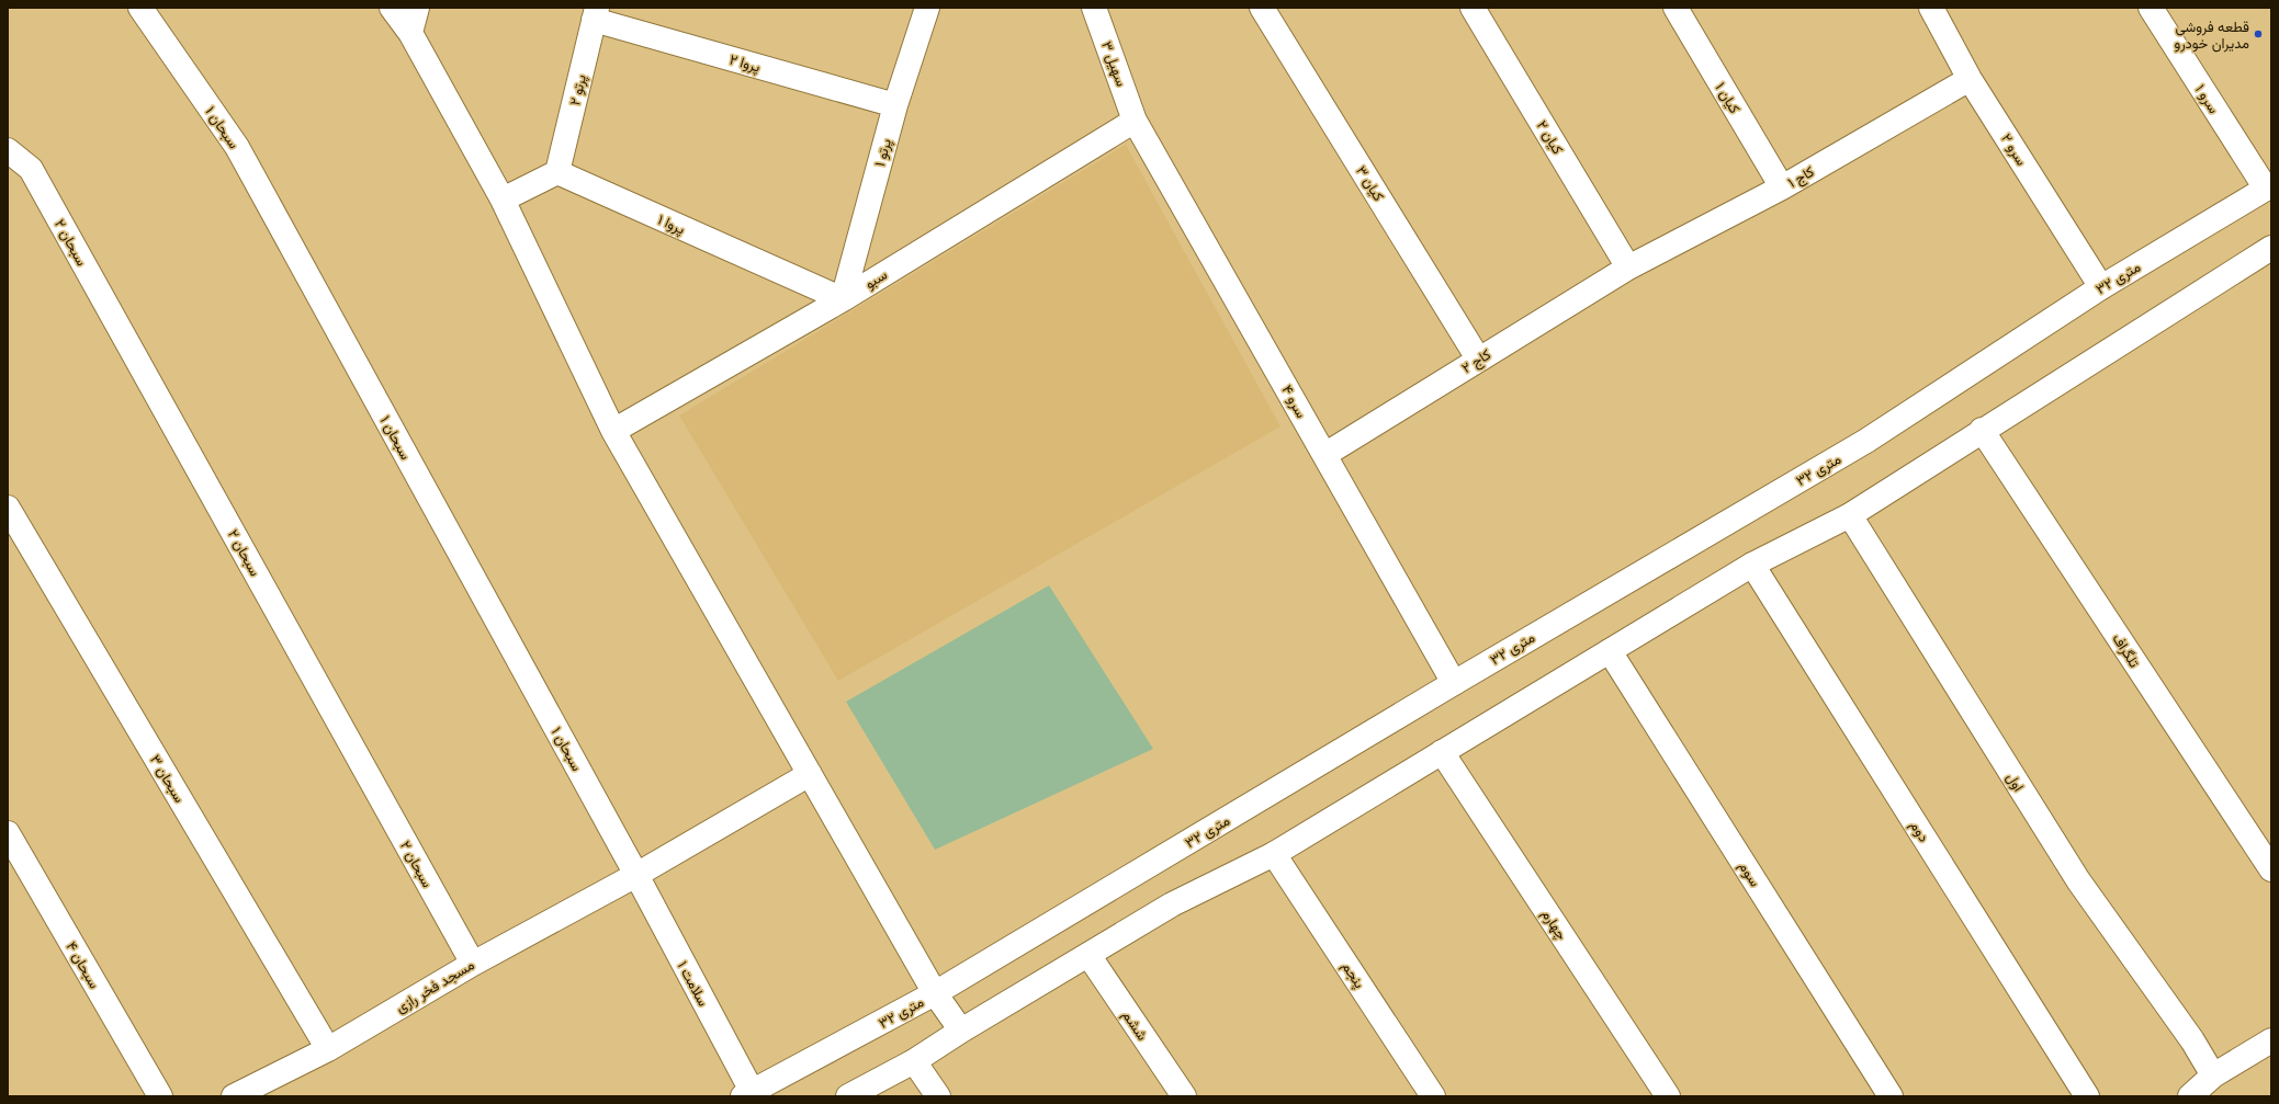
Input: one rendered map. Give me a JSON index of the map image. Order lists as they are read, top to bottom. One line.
{"streets":{"street":["پروا ۲","سهیل ۳","پرتو ۲","کیان ۱","سرو ۱","سبحان ۱","کیان ۲","سرو ۲","پرتو ۱","کاج ۱","کیان ۳","پروا ۱","سبحان ۲","۳۲ متری","سبو","کاج ۲","سرو ۴","تلگراف","سبحان ۳","اول","دوم","سوم","چهارم","سبحان ۴","پنجم","سلامت ۱","مسجد فخر رازی","ششم"]},"crossings":[["پروا ۲","پرتو ۲"],["پروا ۲","پرتو ۱"],["سهیل ۳","سبو"],["سهیل ۳","سرو ۴"],["پرتو ۲","پروا ۱"],["کیان ۱","کاج ۱"],["سرو ۱","۳۲ متری"],["سبحان ۱","سلامت ۱"],["سبحان ۱","مسجد فخر رازی"],["کیان ۲","کاج ۱"],["کیان ۲","کاج ۲"],["سرو ۲","کاج ۱"],["سرو ۲","۳۲ متری"],["پرتو ۱","پروا ۱"],["پرتو ۱","سبو"],["کاج ۱","کاج ۲"],["کیان ۳","کاج ۲"],["پروا ۱","سبو"],["سبحان ۲","مسجد فخر رازی"],["۳۲ متری","سرو ۴"],["۳۲ متری","سلامت ۱"],["سبو","سرو ۴"],["کاج ۲","سرو ۴"],["سبحان ۳","مسجد فخر رازی"],["سلامت ۱","مسجد فخر رازی"]],"places":["قطعه فروشی مدیران خودرو"]}
